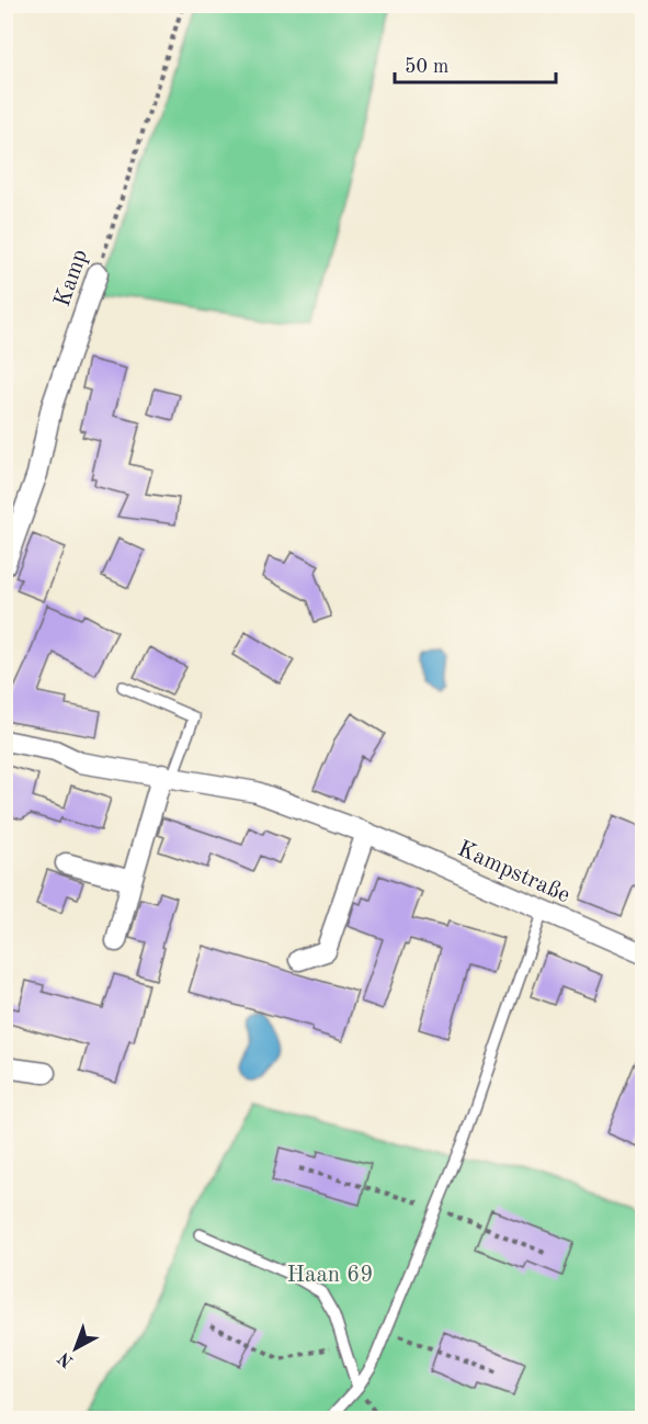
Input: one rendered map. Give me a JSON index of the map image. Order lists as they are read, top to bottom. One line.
{"streets":{"street":["Kamp","Kampstraße"]},"parks":["Haan 69"],"scale_bar":"50 m","north":"bottom left"}
